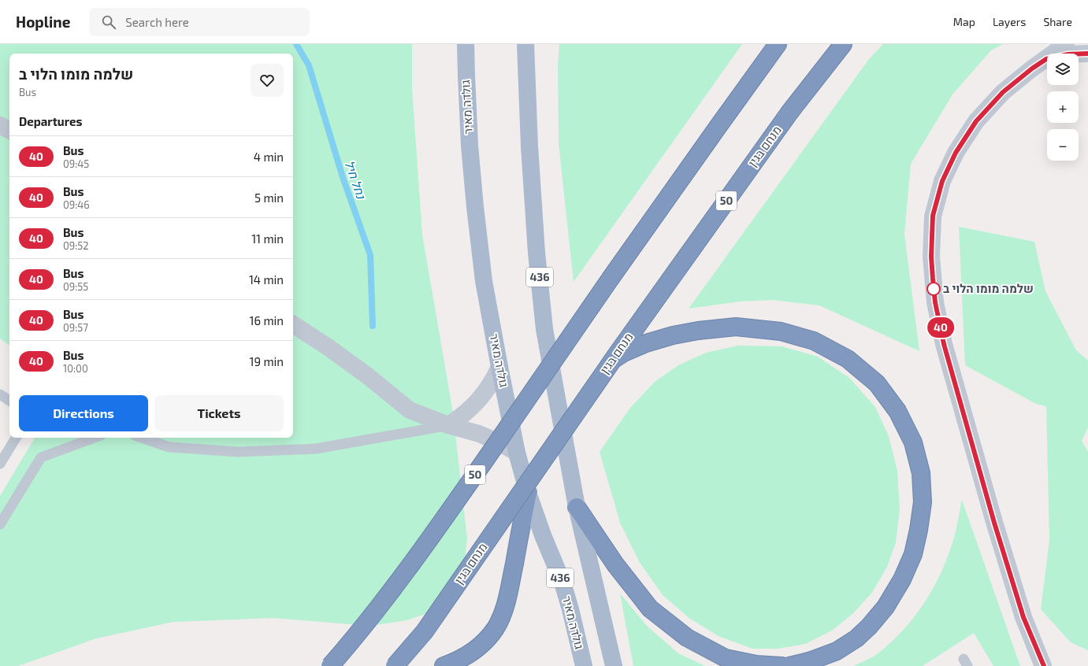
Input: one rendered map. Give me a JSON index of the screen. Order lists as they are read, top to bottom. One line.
{"streets":{"highway":["מנחם בגין","50"],"main road":["גולדה מאיר","436"]},"water":["נחל חיל"],"places":["שלמה מומו הלוי ב"],"lines":["bus line 40"],"page":{"header":"Hopline","search":"Search here","nav":["Map","Layers","Share"],"on_map":"40","map_buttons":["+","−"],"heading":[["שלמה מומו הלוי ב","Bus"],"Departures"],"list":[{"mark":"40","name":"Bus","note":"09:45","value":"4 min"},{"mark":"40","name":"Bus","note":"09:46","value":"5 min"},{"mark":"40","name":"Bus","note":"09:52","value":"11 min"},{"mark":"40","name":"Bus","note":"09:55","value":"14 min"},{"mark":"40","name":"Bus","note":"09:57","value":"16 min"},{"mark":"40","name":"Bus","note":"10:00","value":"19 min"}],"buttons":["Directions","Tickets"]}}
